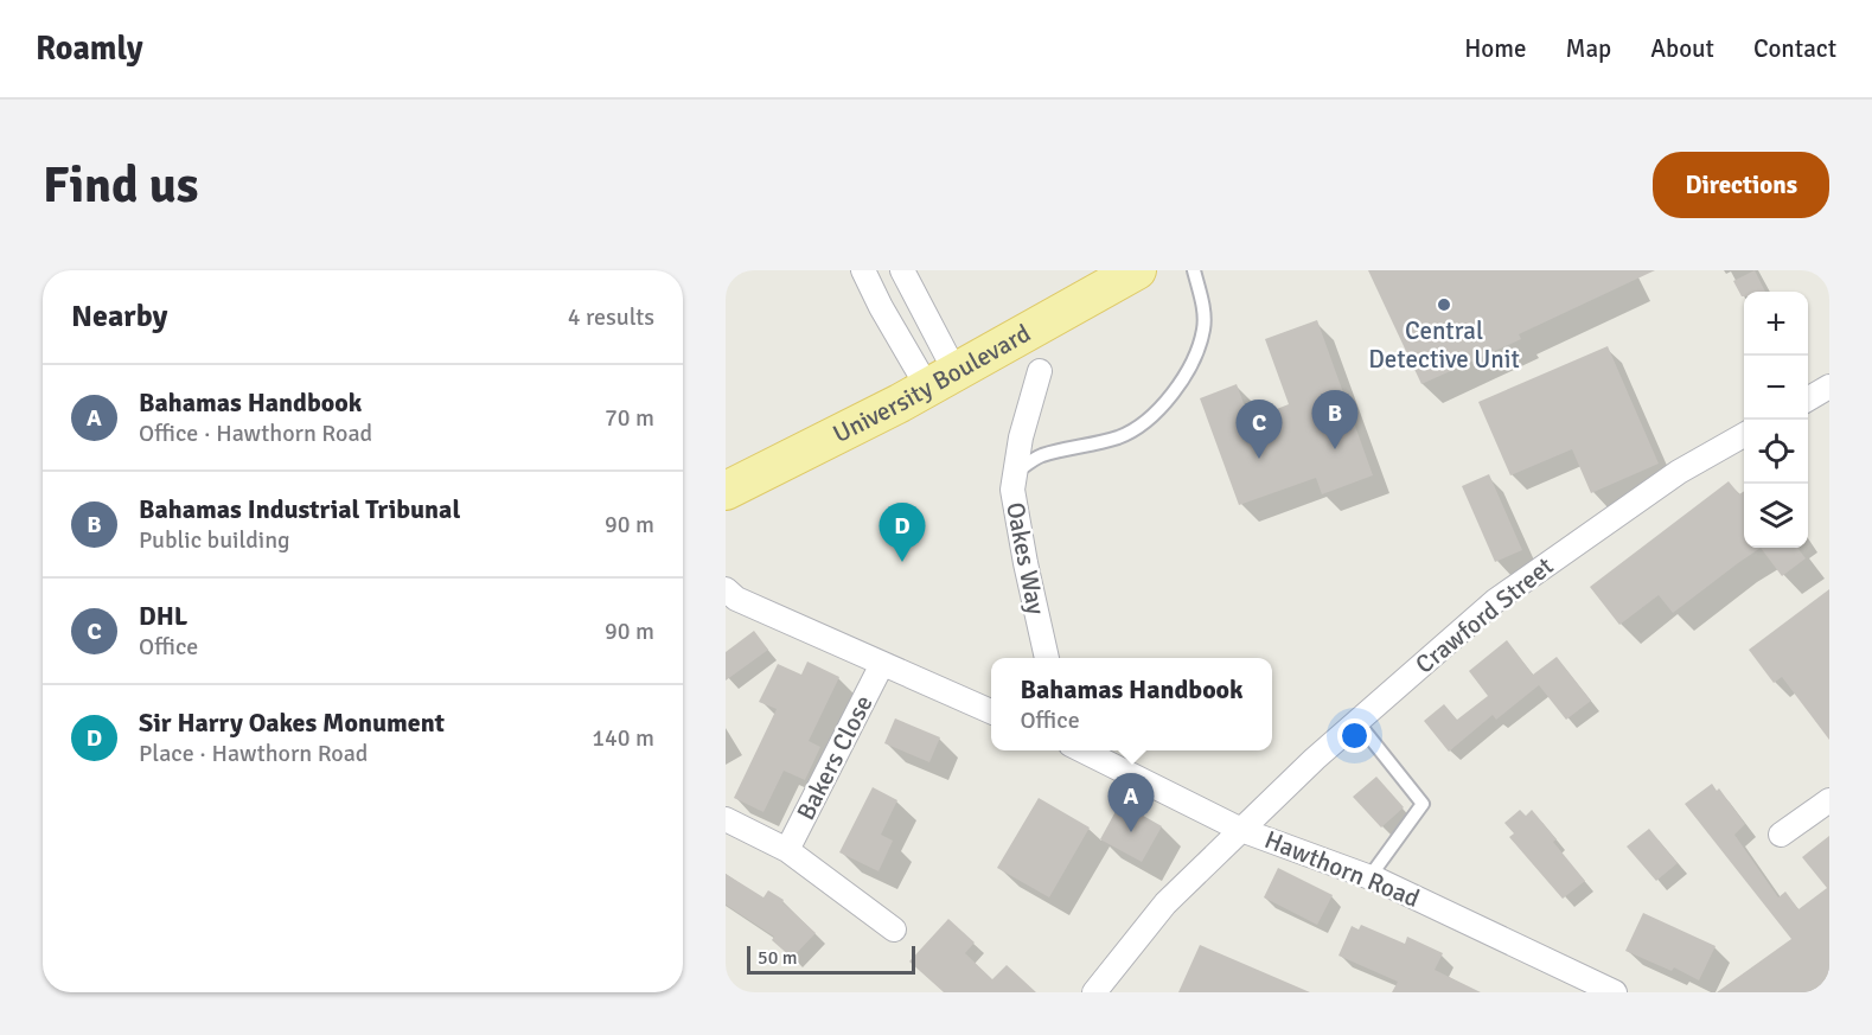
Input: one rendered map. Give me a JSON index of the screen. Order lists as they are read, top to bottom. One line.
{"streets":{"main road":["University Boulevard"],"street":["Oakes Way","Crawford Street","Bakers Close","Hawthorn Road"]},"crossings":[["Crawford Street","Hawthorn Road"]],"places":["Central Detective Unit"],"scale_bar":"50 m","page":{"header":"Roamly","nav":["Home","Map","About","Contact"],"buttons":"Directions","title":"Find us","heading":["Nearby","4 results"],"map_buttons":["+","−"],"list":[{"mark":"A","name":"Bahamas Handbook","note":"Office · Hawthorn Road","value":"70 m"},{"mark":"B","name":"Bahamas Industrial Tribunal","note":"Public building","value":"90 m"},{"mark":"C","name":"DHL","note":"Office","value":"90 m"},{"mark":"D","name":"Sir Harry Oakes Monument","note":"Place · Hawthorn Road","value":"140 m"}],"pins":["B","C","D","A"],"popup":["Bahamas Handbook","Office"],"scale":"50 m"}}
